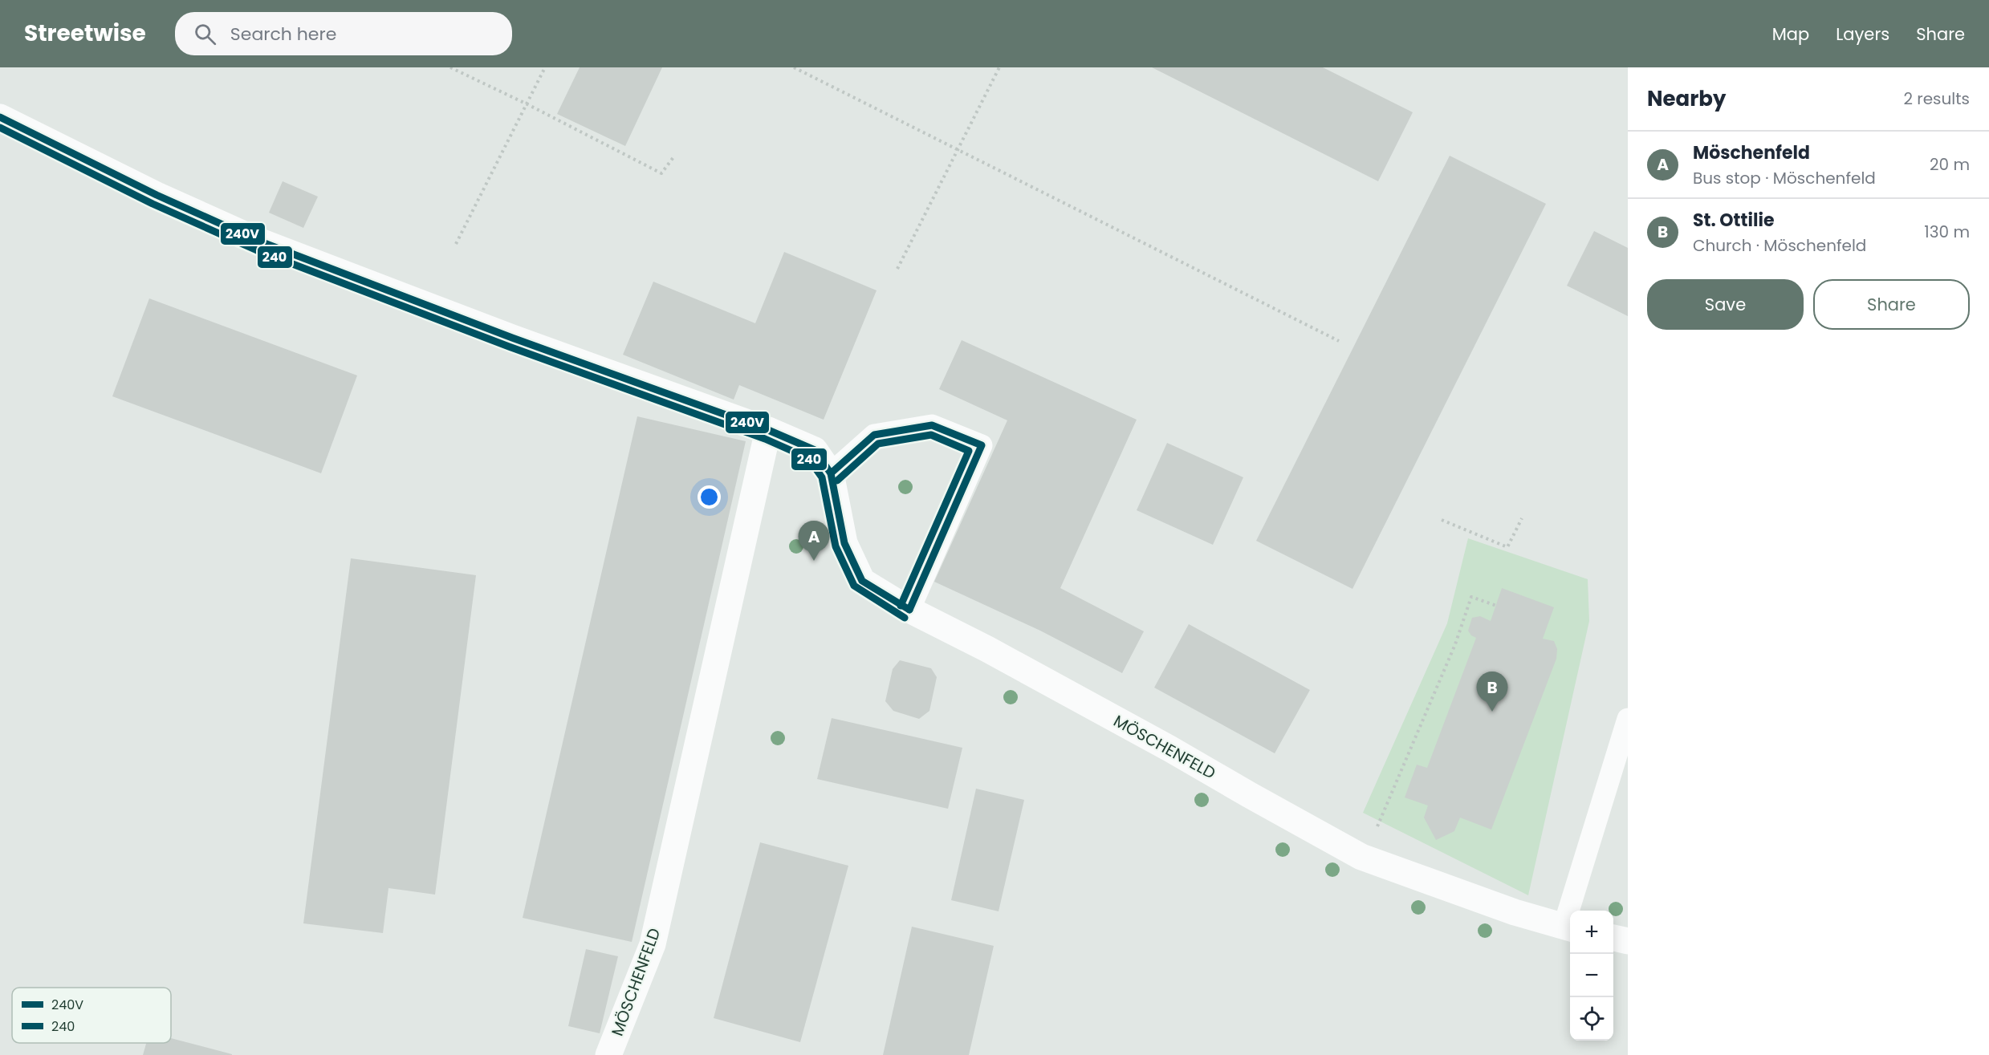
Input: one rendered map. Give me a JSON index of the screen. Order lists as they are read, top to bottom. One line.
{"streets":{"street":["MÖSCHENFELD"]},"lines":["transit line 240V","transit line 240"],"legend":["240V","240"],"page":{"header":"Streetwise","search":"Search here","nav":["Map","Layers","Share"],"heading":["Nearby","2 results"],"list":[{"mark":"A","name":"Möschenfeld","note":"Bus stop · Möschenfeld","value":"20 m"},{"mark":"B","name":"St. Ottilie","note":"Church · Möschenfeld","value":"130 m"}],"buttons":["Save","Share"],"pins":["A","B"],"map_buttons":["+","−"]}}
